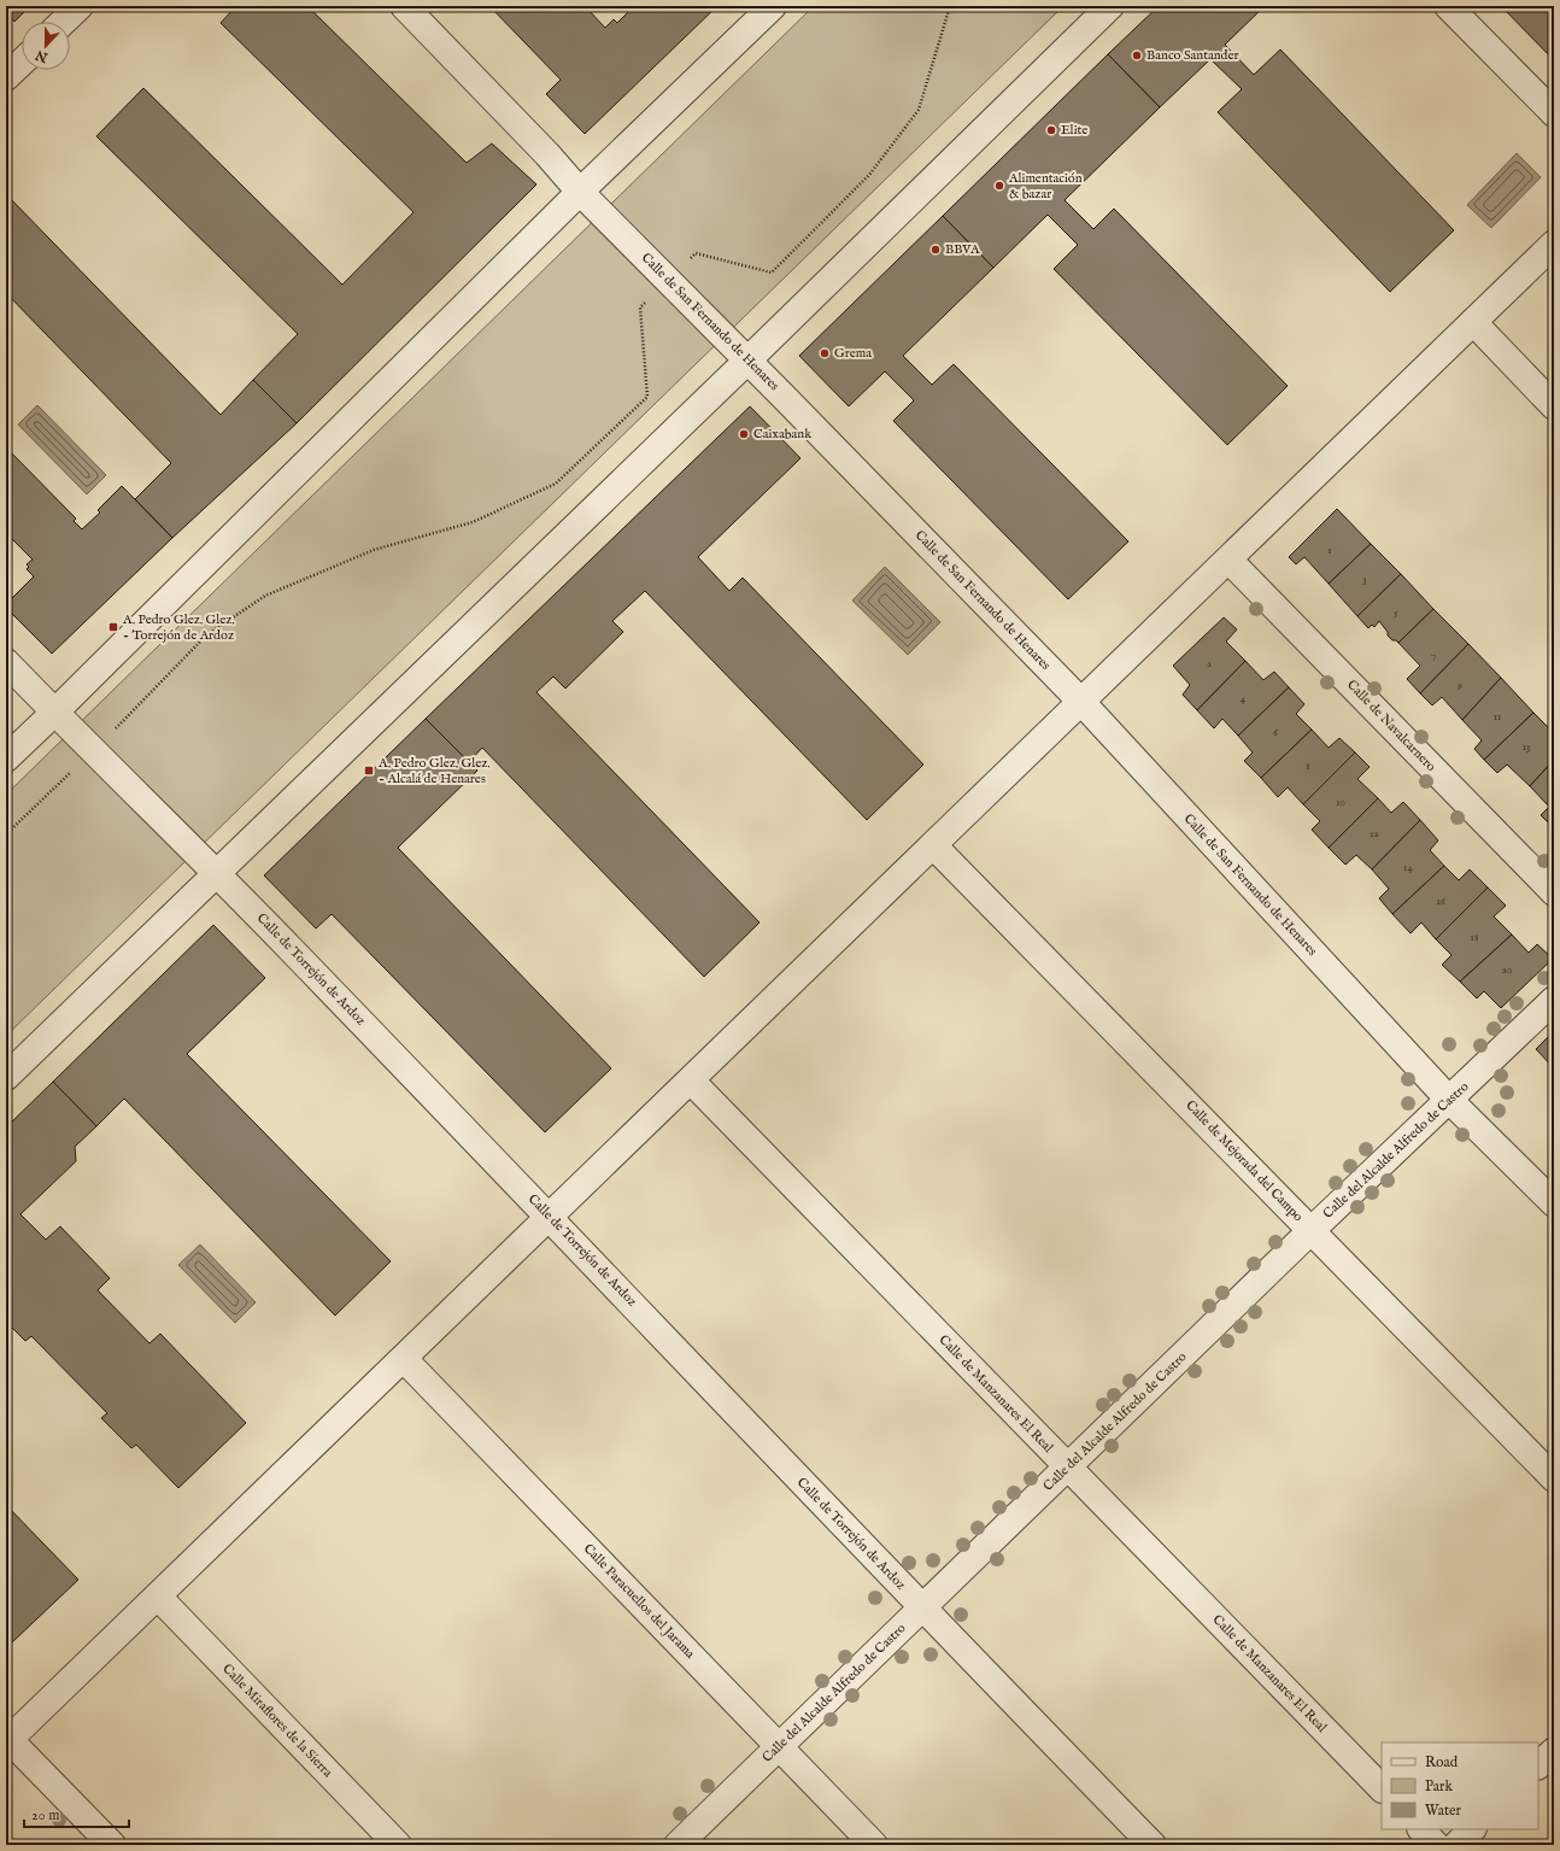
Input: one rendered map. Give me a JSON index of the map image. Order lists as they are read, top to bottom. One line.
{"streets":{"street":["Calle de San Fernando de Henares","Calle de Navalcarnero","Calle de Torrejón de Ardoz","Calle del Alcalde Alfredo de Castro","Calle de Mejorada del Campo","Calle de Manzanares El Real","Calle Paracuellos del Jarama","Calle Miraflores de la Sierra"]},"crossings":[["Calle de San Fernando de Henares","Calle del Alcalde Alfredo de Castro"],["Calle de Torrejón de Ardoz","Calle del Alcalde Alfredo de Castro"],["Calle del Alcalde Alfredo de Castro","Calle de Mejorada del Campo"],["Calle del Alcalde Alfredo de Castro","Calle de Manzanares El Real"],["Calle del Alcalde Alfredo de Castro","Calle Paracuellos del Jarama"]],"places":{"other":["Banco Santander","Elite","Alimentación & bazar","BBVA","Grema","Caixabank"],"transit":["A. Pedro Glez. Glez. - Torrejón de Ardoz","A. Pedro Glez. Glez. - Alcalá de Henares"]},"house_numbers":["1","3","5","7","2","9","4","11","6","13","8","10","12","14","16","18","20"],"legend":["Road","Park","Water"],"scale_bar":"20 m","north":"bottom"}
